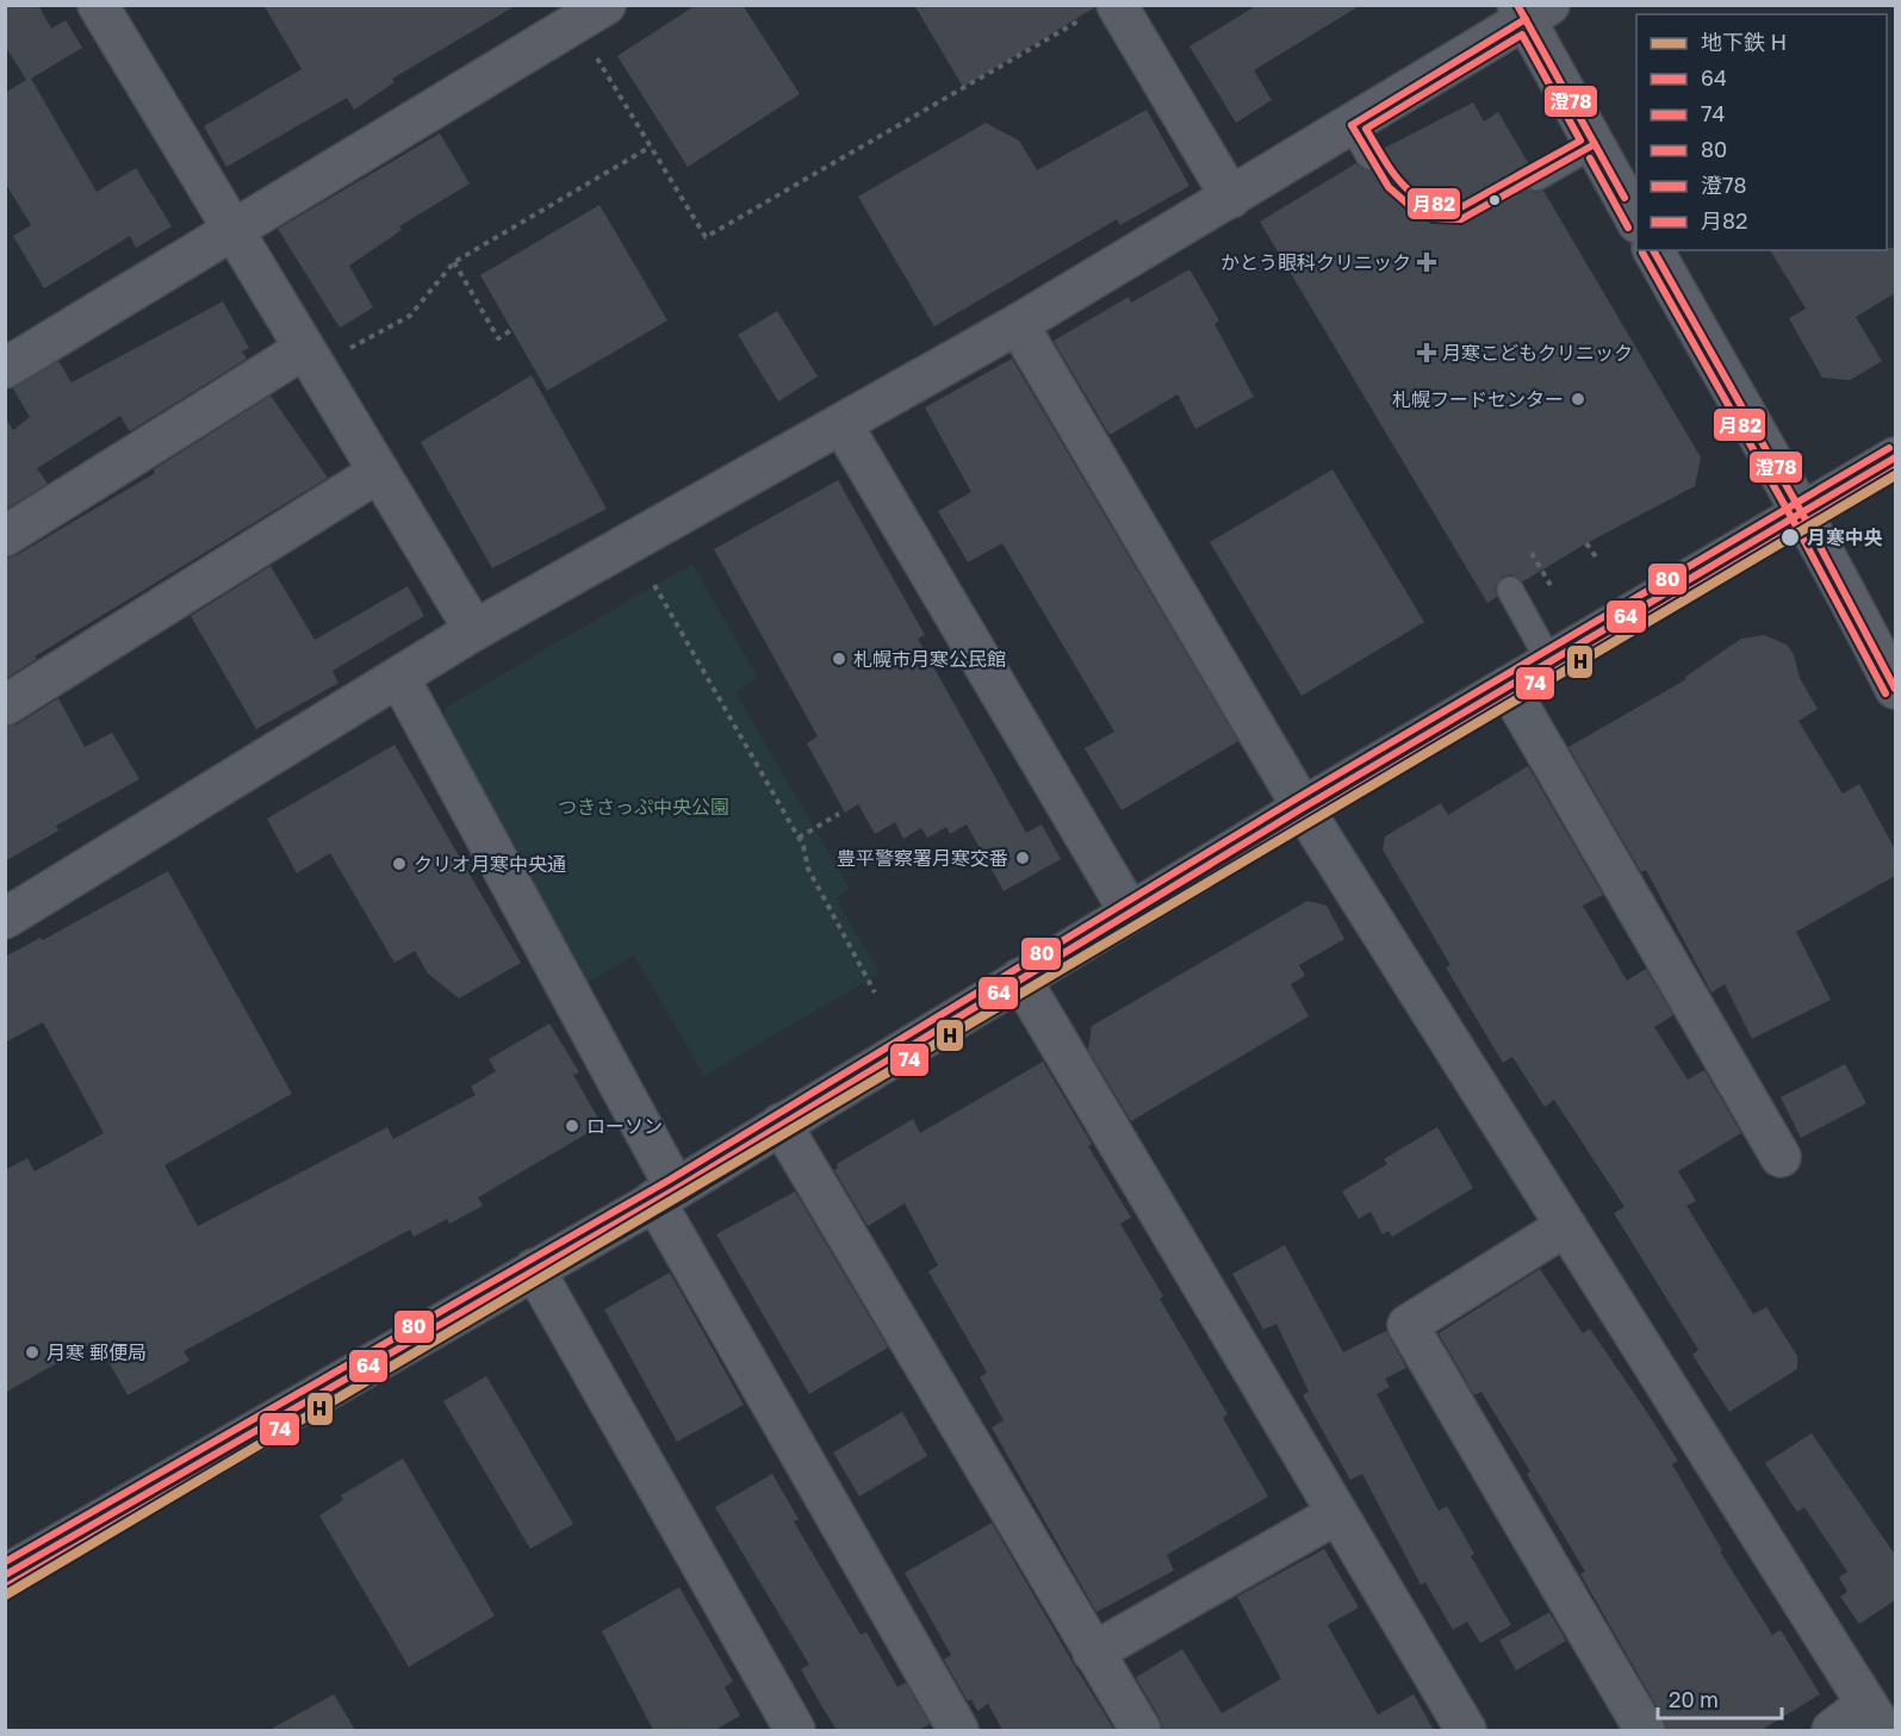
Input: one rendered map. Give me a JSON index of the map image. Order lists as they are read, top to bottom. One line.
{"parks":["つきさっぷ中央公園"],"places":{"health":["かとう眼科クリニック","月寒こどもクリニック"],"other":["札幌フードセンター","月寒中央","札幌市月寒公民館","豊平警察署月寒交番","クリオ月寒中央通","ローソン","月寒 郵便局"]},"lines":["transit line 澄78","transit line 月82","transit line 80","transit line 64","transit line 74","metro line H"],"legend":["地下鉄 H","64","74","80","澄78","月82"],"scale_bar":"20 m"}
